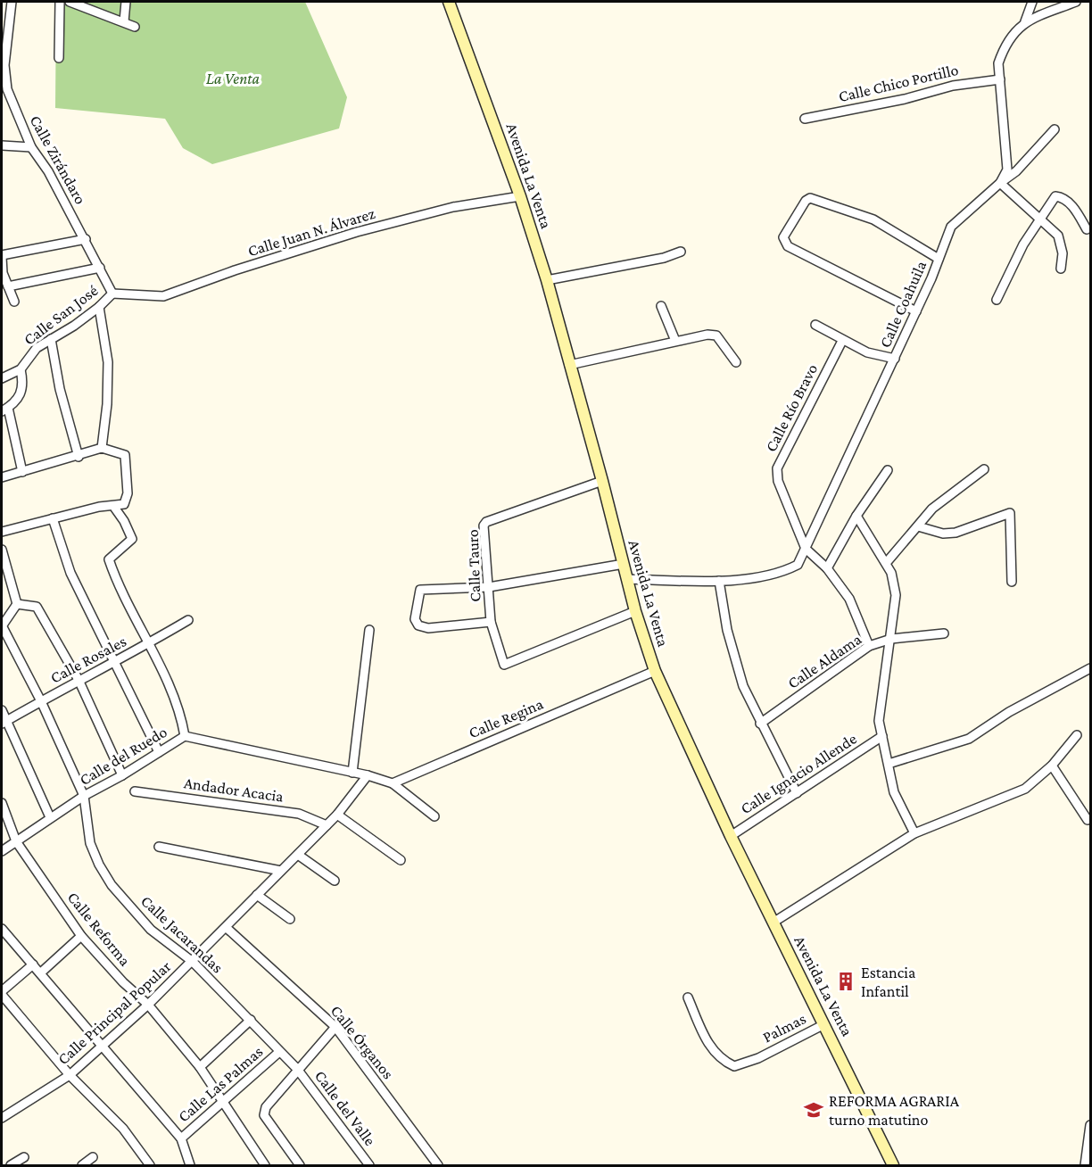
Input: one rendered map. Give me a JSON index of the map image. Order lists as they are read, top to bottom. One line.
{"streets":{"main road":["Avenida La Venta"],"street":["Calle Chico Portillo","Calle Zirándaro","Calle Juan N. Álvarez","Calle Coahuila","Calle San José","Calle Río Bravo","Calle Tauro","Calle Rosales","Calle Aldama","Calle Regina","Calle del Ruedo","Calle Ignacio Allende","Andador Acacia","Calle Reforma","Calle Jacarandas","Calle Principal Popular","Palmas","Calle Órganos","Calle Las Palmas","Calle del Valle"]},"crossings":[["Calle Zirándaro","Calle Juan N. Álvarez"],["Calle Zirándaro","Calle San José"],["Avenida La Venta","Calle Juan N. Álvarez"],["Avenida La Venta","Calle Tauro"],["Avenida La Venta","Calle Regina"],["Avenida La Venta","Calle Ignacio Allende"],["Avenida La Venta","Palmas"],["Calle Juan N. Álvarez","Calle San José"],["Calle Coahuila","Calle Río Bravo"],["Calle Rosales","Calle Jacarandas"],["Calle del Ruedo","Calle Reforma"],["Calle del Ruedo","Calle Jacarandas"],["Calle del Ruedo","Calle Principal Popular"],["Andador Acacia","Calle Principal Popular"],["Calle Reforma","Calle Principal Popular"],["Calle Reforma","Calle Las Palmas"],["Calle Jacarandas","Calle Principal Popular"],["Calle Jacarandas","Calle Las Palmas"],["Calle Jacarandas","Calle del Valle"],["Calle Principal Popular","Calle Órganos"]],"parks":["La Venta"],"places":{"building":["Estancia Infantil"],"school or university":["REFORMA AGRARIA turno matutino"]}}
